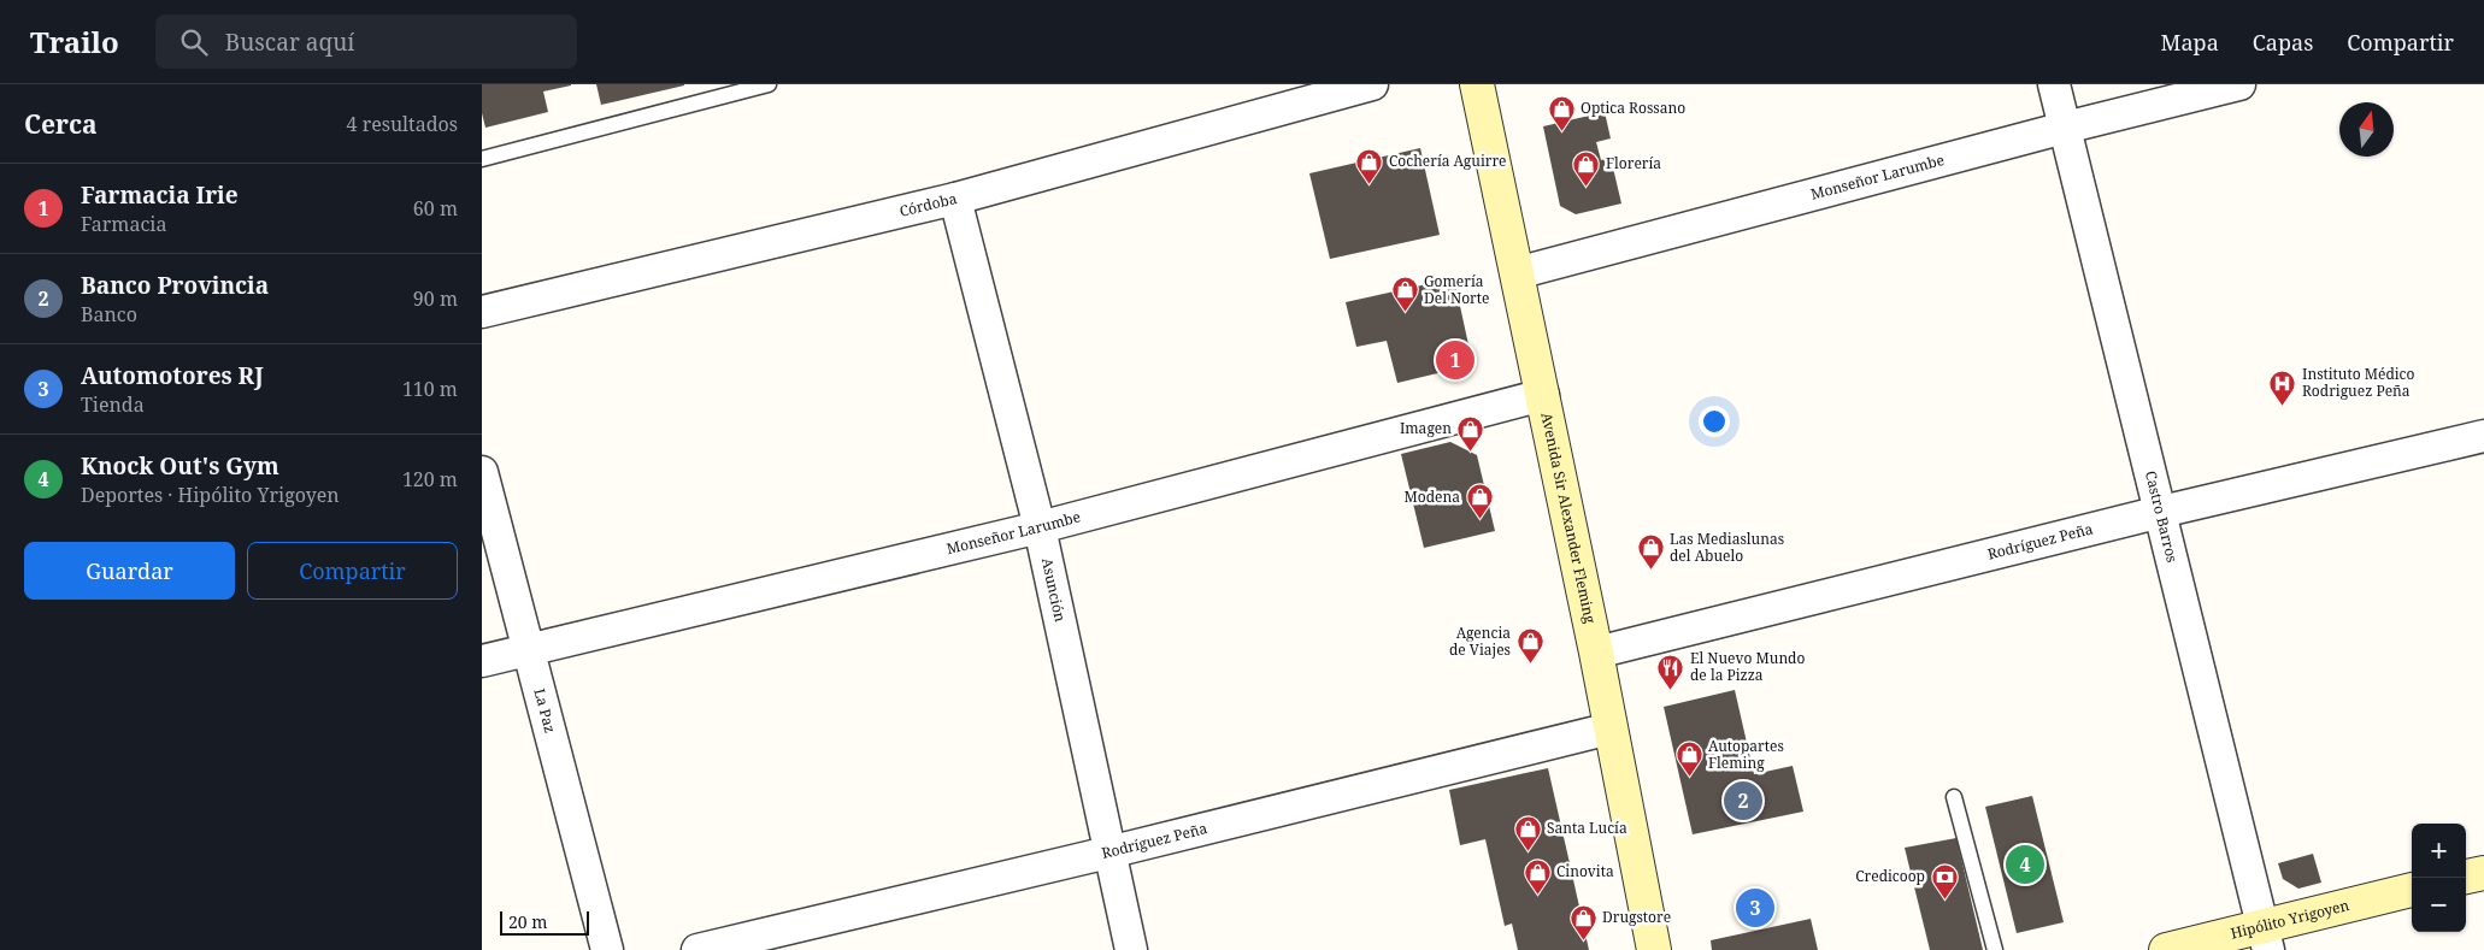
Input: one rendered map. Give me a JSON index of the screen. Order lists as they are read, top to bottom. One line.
{"streets":{"main road":["Avenida Sir Alexander Fleming","Hipólito Yrigoyen"],"street":["Monseñor Larumbe","Córdoba","Castro Barros","Rodríguez Peña","Asunción","La Paz"]},"crossings":[["Monseñor Larumbe","Avenida Sir Alexander Fleming"],["Monseñor Larumbe","Castro Barros"],["Monseñor Larumbe","Asunción"],["Monseñor Larumbe","La Paz"],["Córdoba","Asunción"],["Avenida Sir Alexander Fleming","Rodríguez Peña"],["Castro Barros","Rodríguez Peña"],["Castro Barros","Hipólito Yrigoyen"],["Rodríguez Peña","Asunción"]],"places":{"shop":["Optica Rossano","Cochería Aguirre","Florería","Gomería Del Norte","Imagen","Modena","Las Mediaslunas del Abuelo","Agencia de Viajes","Autopartes Fleming","Santa Lucía","Cinovita","Drugstore"],"hospital":["Instituto Médico Rodriguez Peña"],"restaurant":["El Nuevo Mundo de la Pizza"],"bank":["Credicoop"]},"scale_bar":"20 m","north":"top","page":{"header":"Trailo","search":"Buscar aquí","nav":["Mapa","Capas","Compartir"],"heading":["Cerca","4 resultados"],"list":[{"mark":"1","name":"Farmacia Irie","note":"Farmacia","value":"60 m"},{"mark":"2","name":"Banco Provincia","note":"Banco","value":"90 m"},{"mark":"3","name":"Automotores RJ","note":"Tienda","value":"110 m"},{"mark":"4","name":"Knock Out's Gym","note":"Deportes · Hipólito Yrigoyen","value":"120 m"}],"pins":["1","2","4","3"],"buttons":["Guardar","Compartir"],"map_buttons":["+","−"],"scale":"20 m"}}
